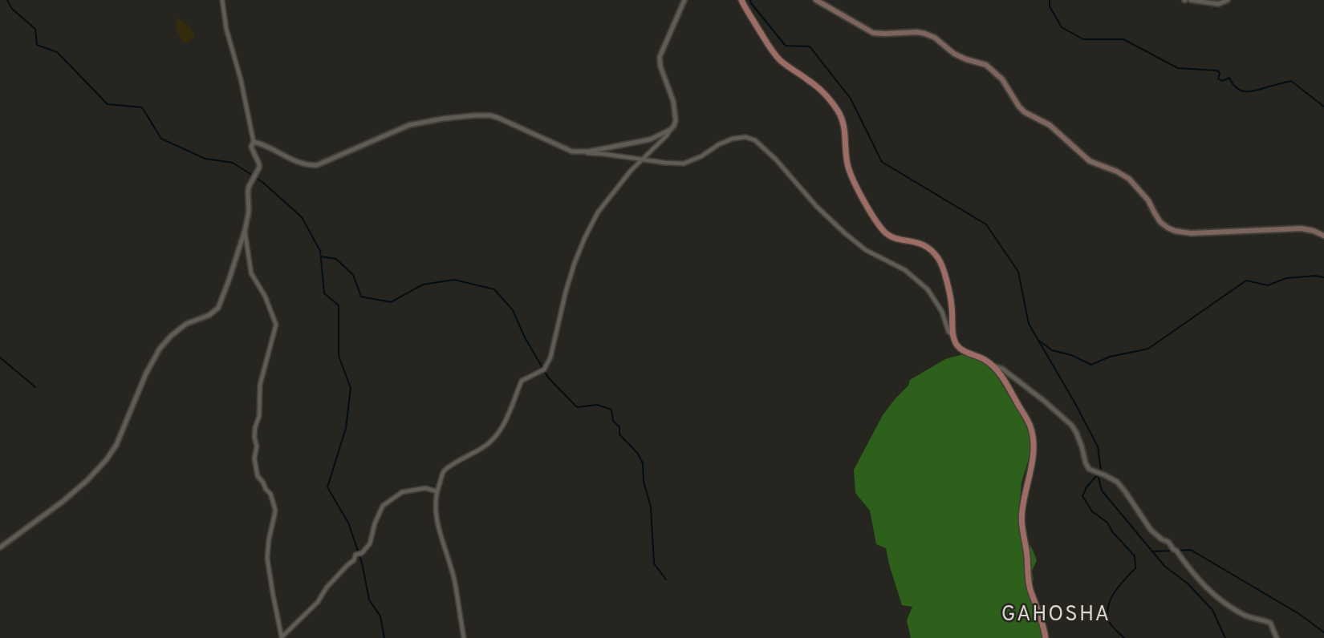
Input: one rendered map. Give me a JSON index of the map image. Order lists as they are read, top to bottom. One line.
{"districts":["GAHOSHA"]}
